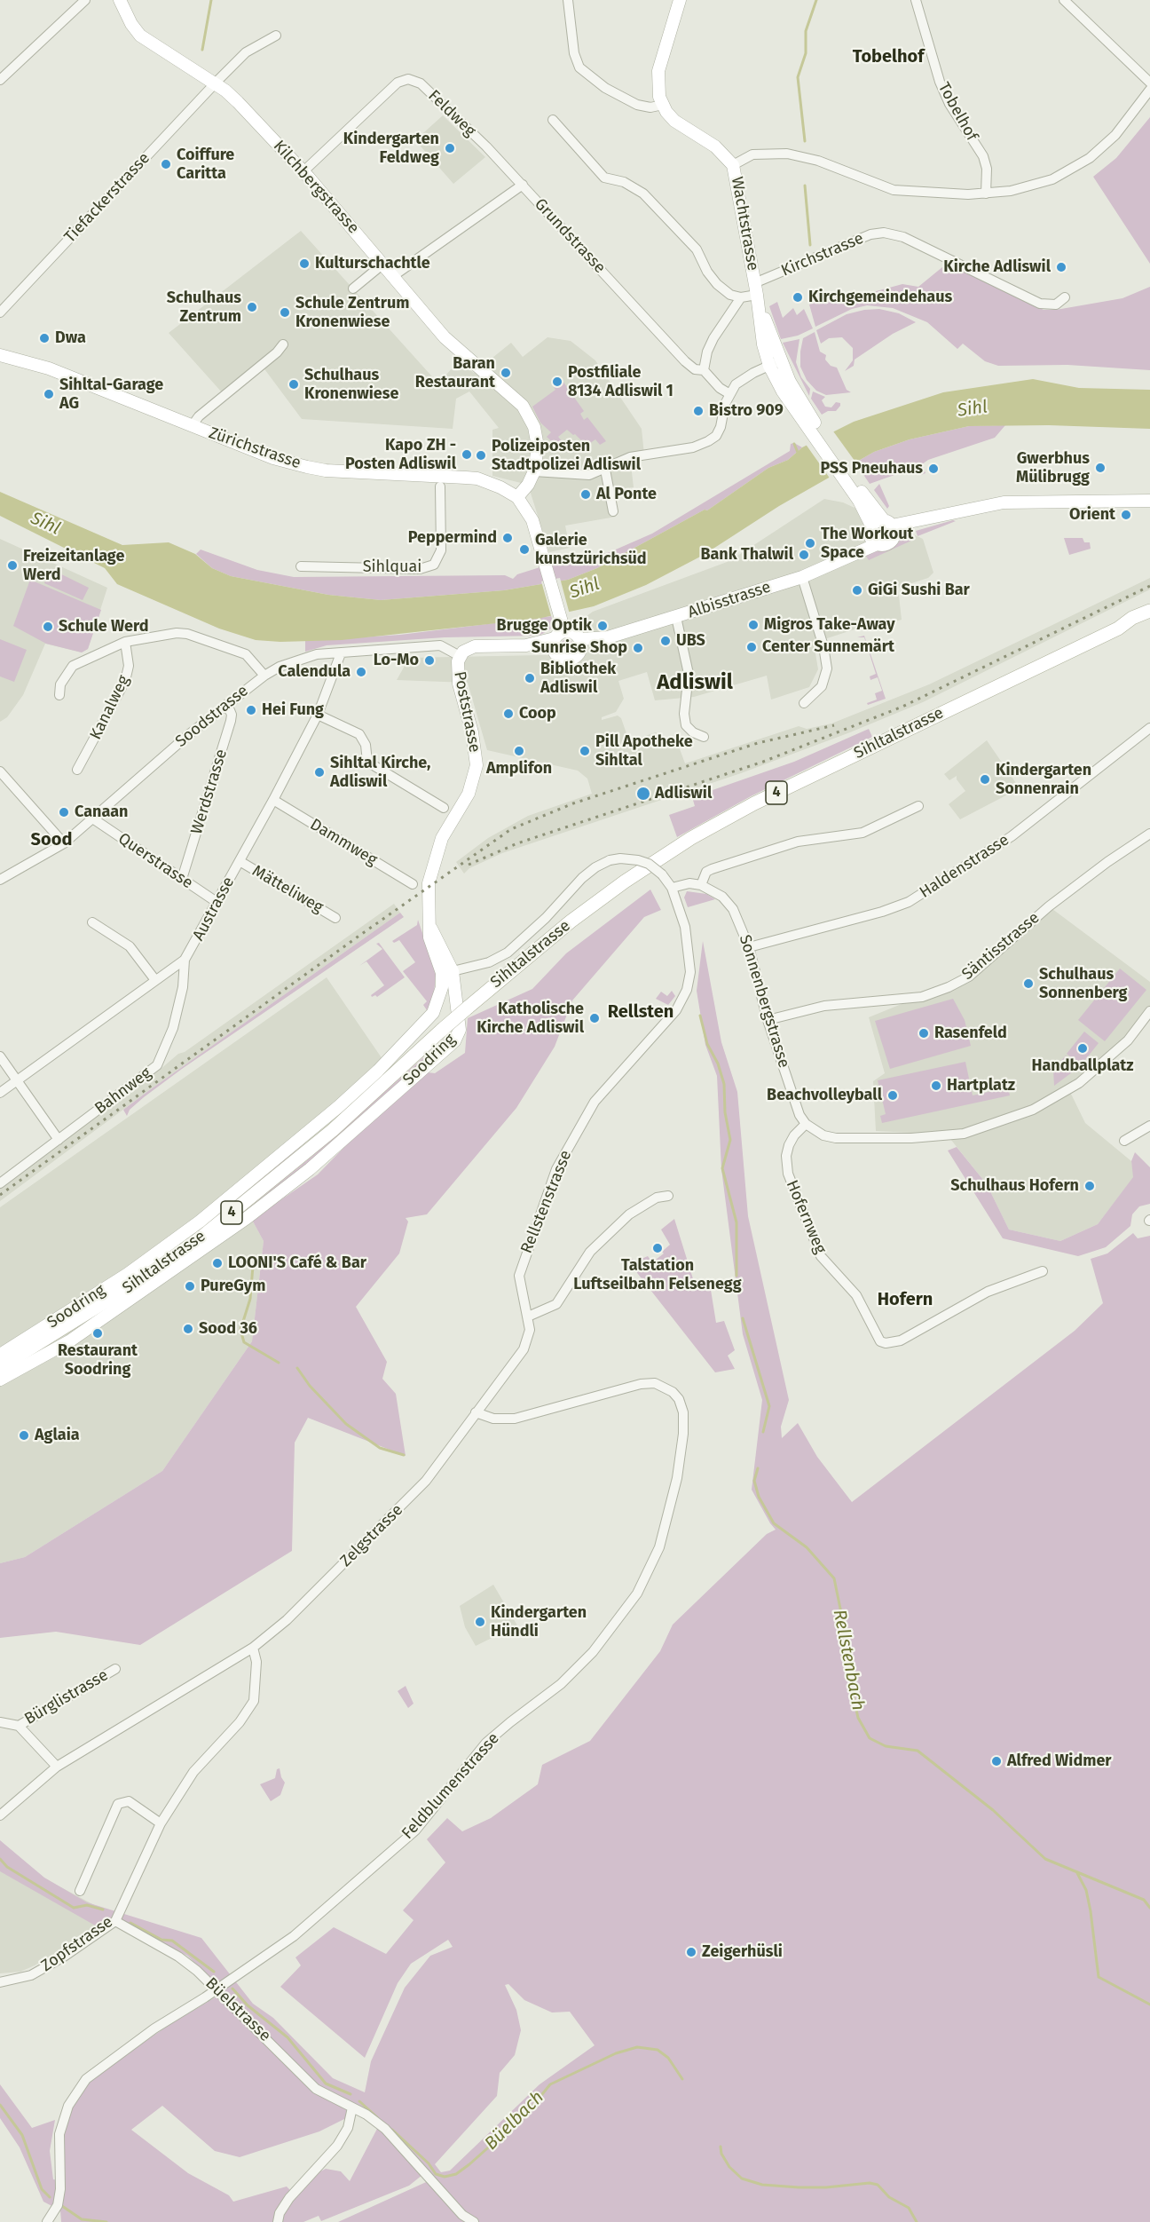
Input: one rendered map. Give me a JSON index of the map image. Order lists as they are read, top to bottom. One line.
{"streets":{"main road":["Sihltalstrasse","4"],"street":["Tobelhof","Feldweg","Kilchbergstrasse","Tiefackerstrasse","Wachtstrasse","Grundstrasse","Kirchstrasse","Zürichstrasse","Sihlquai","Albisstrasse","Kanalweg","Poststrasse","Soodstrasse","Werdstrasse","Dammweg","Querstrasse","Haldenstrasse","Mätteliweg","Austrasse","Säntisstrasse","Sonnenbergstrasse","Soodring","Bahnweg","Rellstenstrasse","Hofernweg","Zelgstrasse","Bürglistrasse","Feldblumenstrasse","Zopfstrasse","Büelstrasse"]},"crossings":[["Feldweg","Kilchbergstrasse"],["Feldweg","Grundstrasse"],["Kilchbergstrasse","Tiefackerstrasse"],["Kilchbergstrasse","Grundstrasse"],["Kilchbergstrasse","Zürichstrasse"],["Wachtstrasse","Kirchstrasse"],["Zürichstrasse","Albisstrasse"],["Zürichstrasse","Poststrasse"],["Albisstrasse","Poststrasse"],["Poststrasse","Soodstrasse"],["Poststrasse","Soodring"],["Poststrasse","Rellstenstrasse"],["Soodstrasse","Werdstrasse"],["Soodstrasse","Querstrasse"],["Soodstrasse","Austrasse"],["Werdstrasse","Querstrasse"],["Dammweg","Austrasse"],["Querstrasse","Austrasse"],["Haldenstrasse","Sonnenbergstrasse"],["Mätteliweg","Austrasse"],["Austrasse","Bahnweg"],["Säntisstrasse","Sonnenbergstrasse"],["Sonnenbergstrasse","Hofernweg"],["Rellstenstrasse","Zelgstrasse"],["Zelgstrasse","Bürglistrasse"],["Zelgstrasse","Feldblumenstrasse"],["Zelgstrasse","Zopfstrasse"],["Feldblumenstrasse","Büelstrasse"],["Zopfstrasse","Büelstrasse"]],"districts":["Tobelhof","Adliswil","Sood","Rellsten","Hofern"],"water":["Sihl","Rellstenbach","Büelbach"],"places":["Kindergarten Feldweg","Coiffure Caritta","Kulturschachtle","Kirche Adliswil","Kirchgemeindehaus","Schulhaus Zentrum","Schule Zentrum Kronenwiese","Dwa","Baran Restaurant","Postfiliale 8134 Adliswil 1","Schulhaus Kronenwiese","Sihltal-Garage AG","Bistro 909","Kapo ZH - Posten Adliswil","Polizeiposten Stadtpolizei Adliswil","Gwerbhus Mülibrugg","PSS Pneuhaus","Al Ponte","Orient","Peppermind","The Workout Space","Galerie kunstzürichsüd","Bank Thalwil","Freizeitanlage Werd","GiGi Sushi Bar","Migros Take-Away","Brugge Optik","Schule Werd","UBS","Center Sunnemärt","Sunrise Shop","Lo-Mo","Calendula","Bibliothek Adliswil","Hei Fung","Coop","Amplifon","Pill Apotheke Sihltal","Sihltal Kirche, Adliswil","Kindergarten Sonnenrain","Adliswil","Canaan","Schulhaus Sonnenberg","Katholische Kirche Adliswil","Rasenfeld","Handballplatz","Hartplatz","Beachvolleyball","Schulhaus Hofern","Talstation Luftseilbahn Felsenegg","LOONI'S Café & Bar","PureGym","Sood 36","Restaurant Soodring","Aglaia","Kindergarten Hündli","Alfred Widmer","Zeigerhüsli"]}
